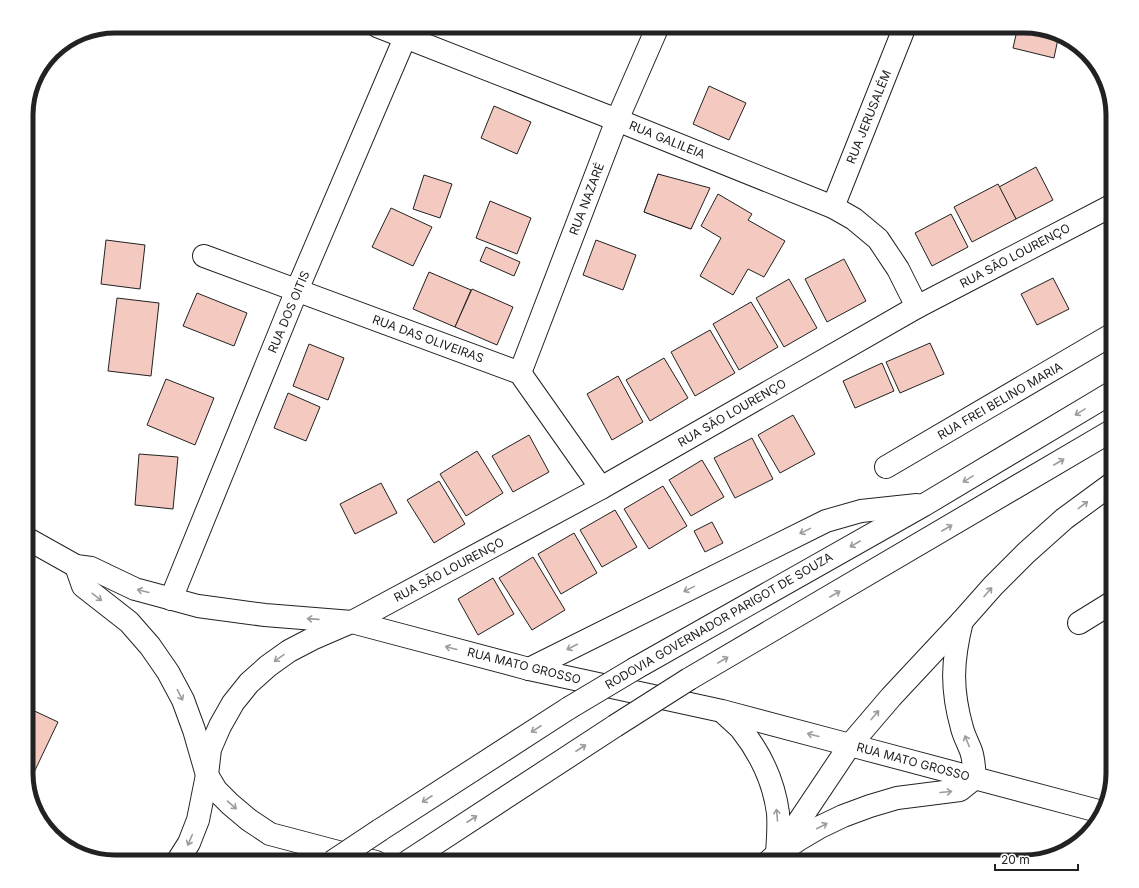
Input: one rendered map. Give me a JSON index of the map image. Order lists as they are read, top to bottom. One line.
{"streets":{"main road":["RUA JERUSALÉM","RUA GALILEIA","RUA NAZARÉ","RUA SÃO LOURENÇO","RUA DOS OITIS","RUA DAS OLIVEIRAS","RUA FREI BELINO MARIA","RODOVIA GOVERNADOR PARIGOT DE SOUZA","RUA MATO GROSSO"]},"crossings":[["RUA JERUSALÉM","RUA GALILEIA"],["RUA GALILEIA","RUA NAZARÉ"],["RUA GALILEIA","RUA SÃO LOURENÇO"],["RUA NAZARÉ","RUA DAS OLIVEIRAS"],["RUA SÃO LOURENÇO","RUA MATO GROSSO"],["RUA DOS OITIS","RUA DAS OLIVEIRAS"],["RUA DOS OITIS","RUA MATO GROSSO"]],"scale_bar":"20 m"}
